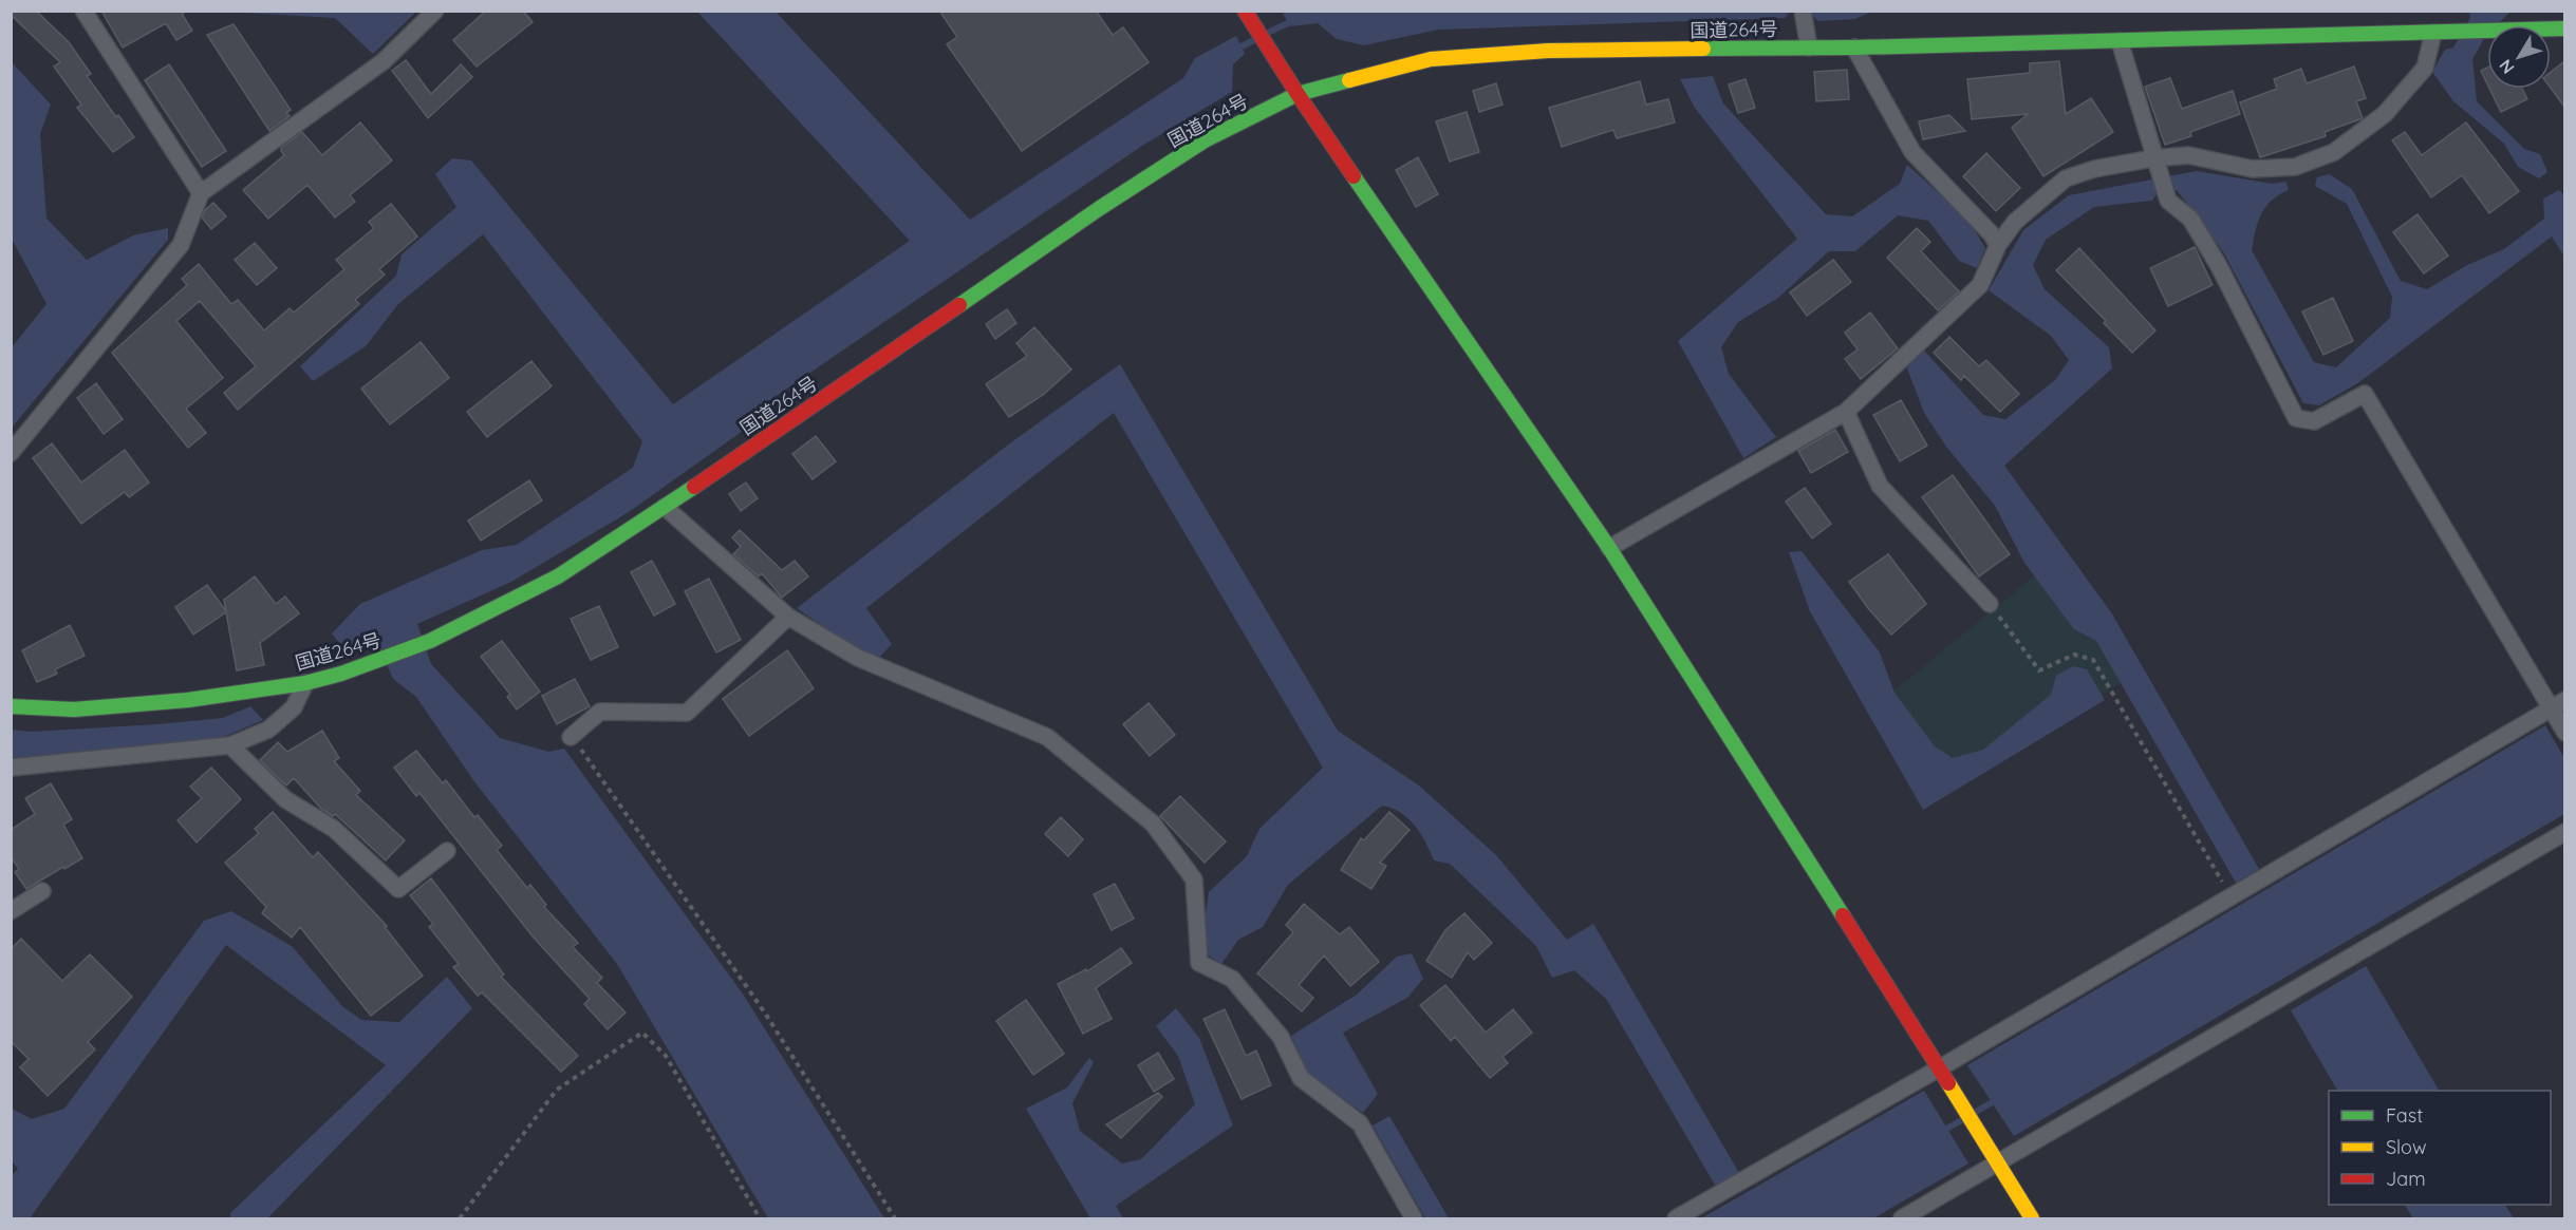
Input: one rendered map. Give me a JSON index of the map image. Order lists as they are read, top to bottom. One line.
{"streets":{"main road":["国道264号"]},"legend":["Fast","Slow","Jam"],"north":"bottom left"}
